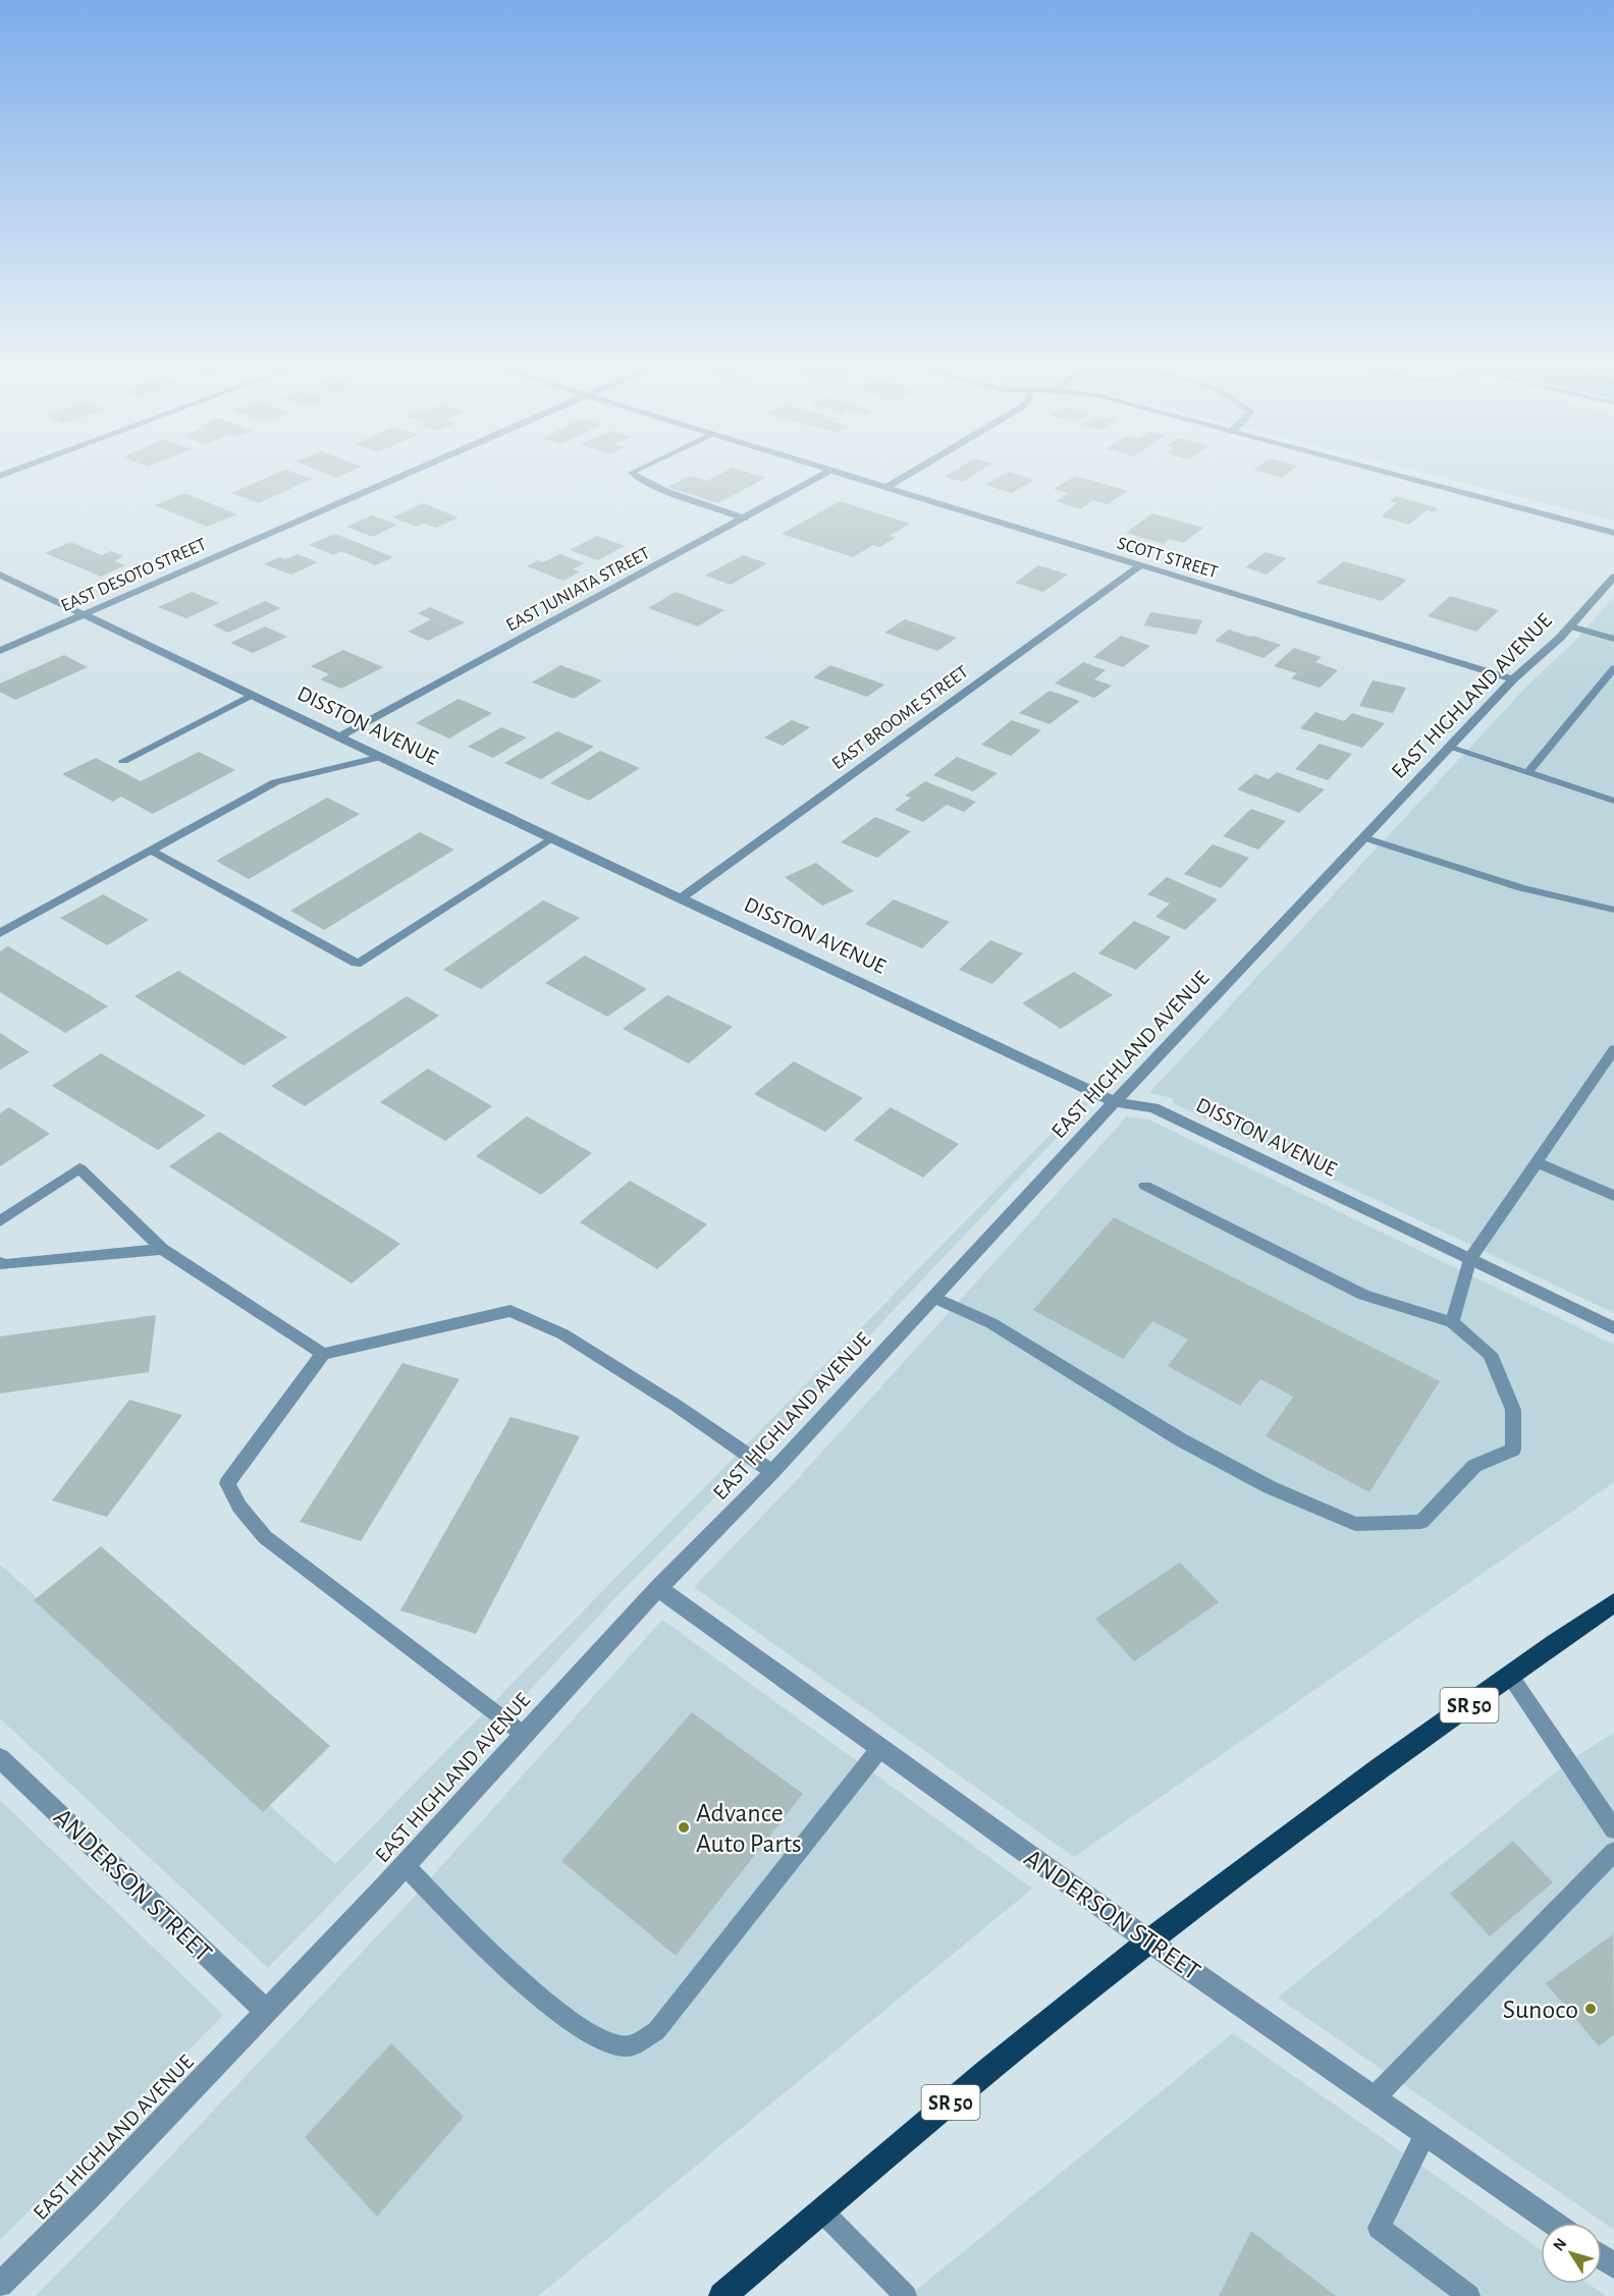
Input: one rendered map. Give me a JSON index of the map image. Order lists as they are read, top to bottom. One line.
{"streets":{"highway":["SR 50"],"street":["SCOTT STREET","EAST DESOTO STREET","EAST JUNIATA STREET","EAST HIGHLAND AVENUE","EAST BROOME STREET","DISSTON AVENUE","ANDERSON STREET"]},"crossings":[["SCOTT STREET","EAST HIGHLAND AVENUE"],["SCOTT STREET","EAST BROOME STREET"],["EAST DESOTO STREET","DISSTON AVENUE"],["EAST JUNIATA STREET","DISSTON AVENUE"],["EAST HIGHLAND AVENUE","DISSTON AVENUE"],["EAST HIGHLAND AVENUE","ANDERSON STREET"],["EAST BROOME STREET","DISSTON AVENUE"],["SR 50","ANDERSON STREET"]],"places":["Advance Auto Parts","Sunoco"],"north":"top left"}
